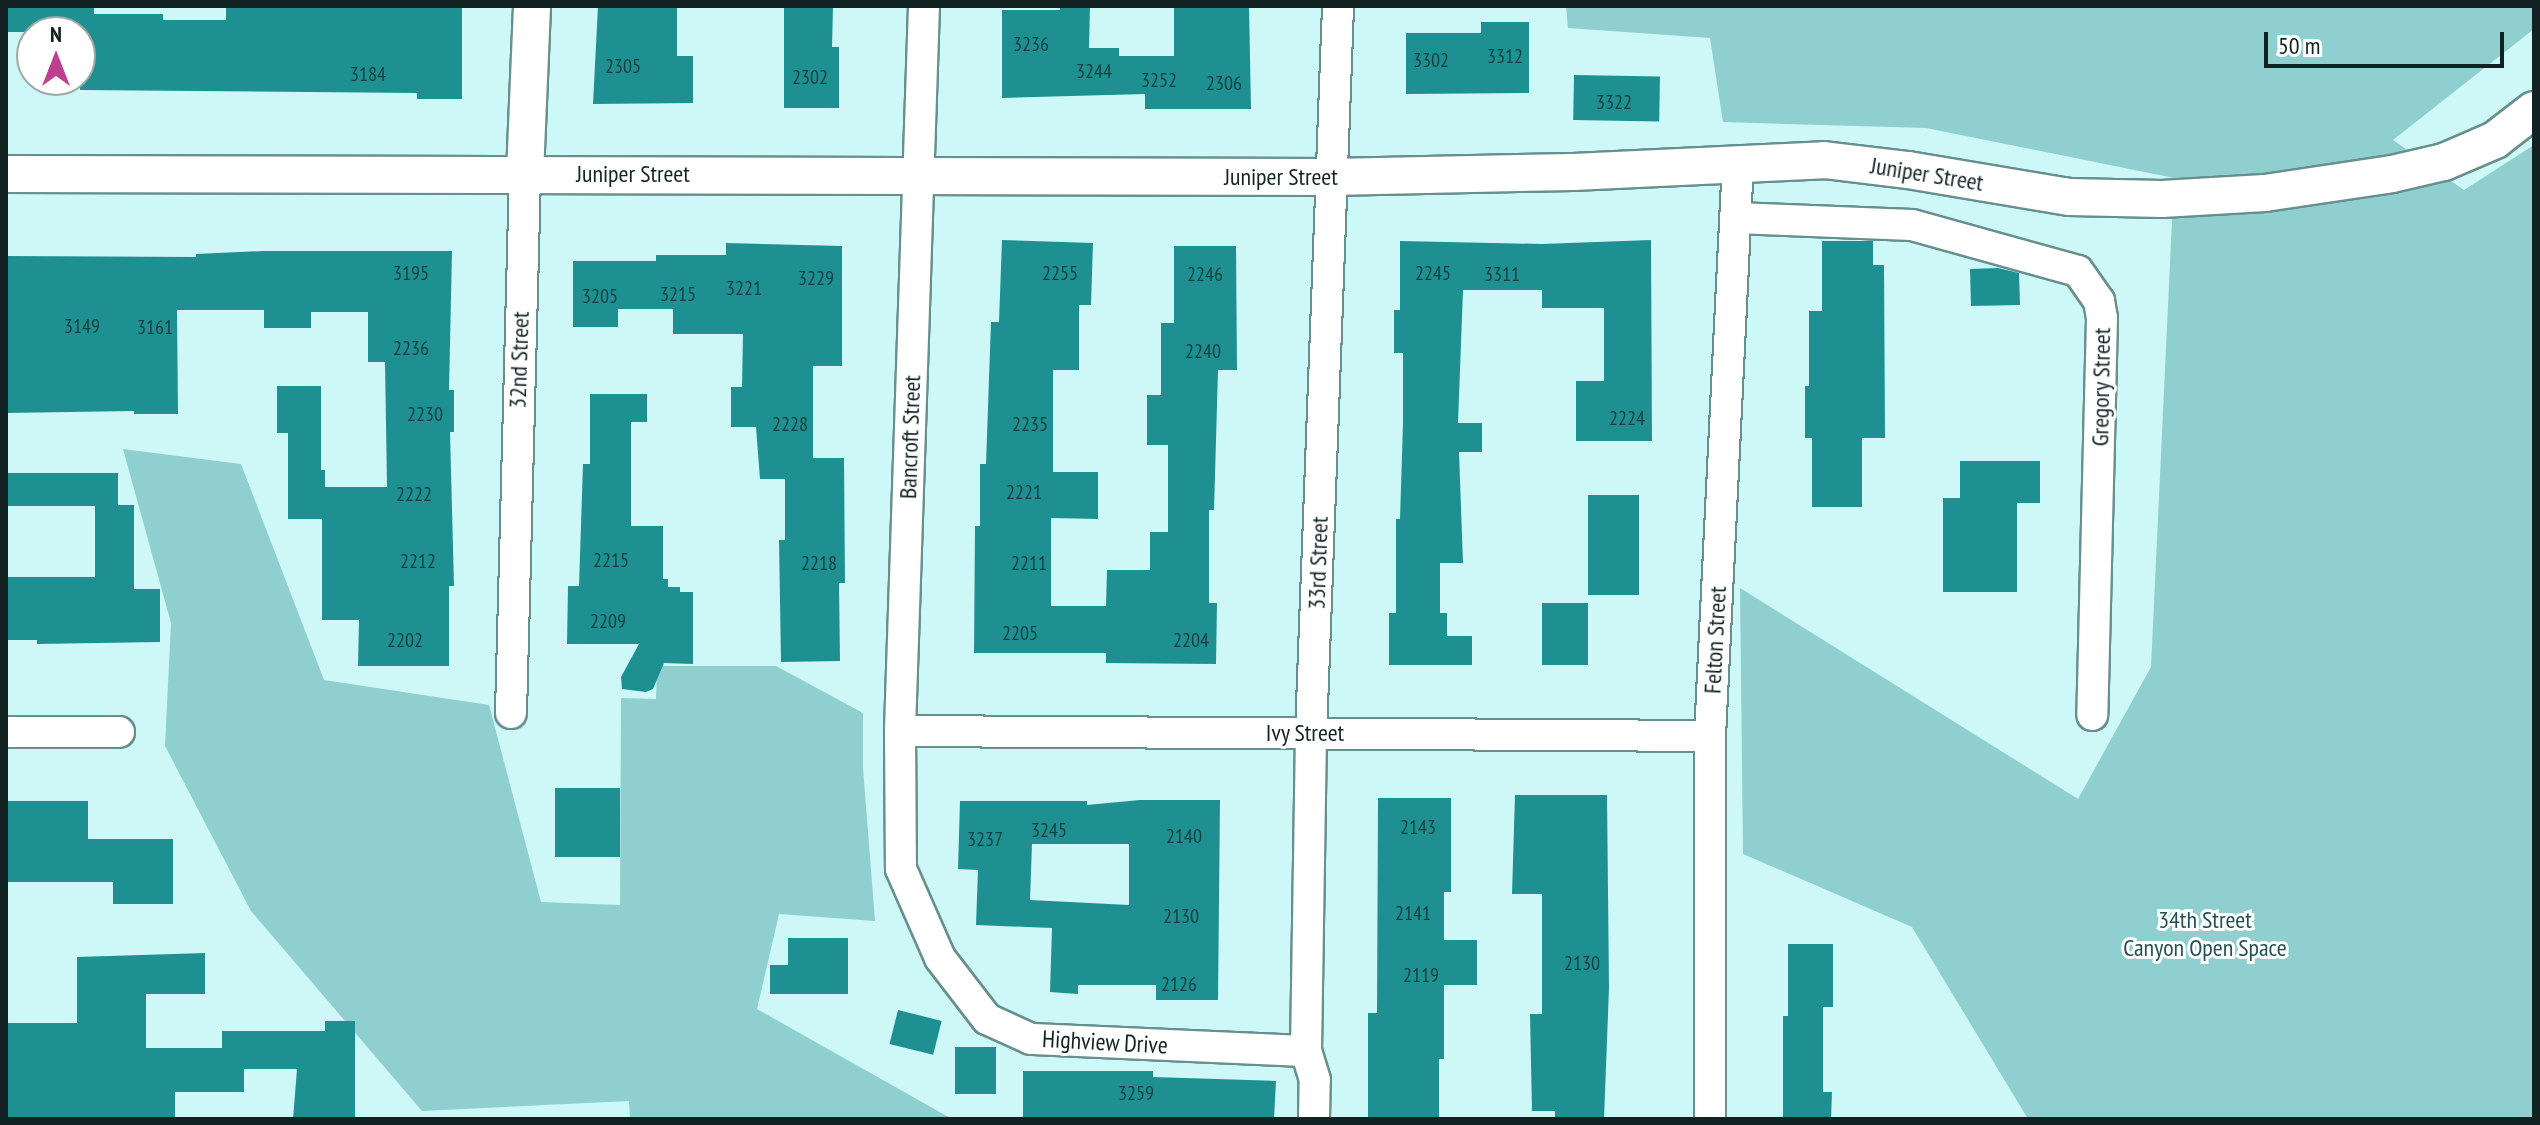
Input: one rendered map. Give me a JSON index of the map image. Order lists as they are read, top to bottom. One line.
{"streets":{"street":["Juniper Street","32nd Street","Gregory Street","Bancroft Street","33rd Street","Felton Street","Ivy Street","Highview Drive"]},"crossings":[["Juniper Street","32nd Street"],["Juniper Street","Bancroft Street"],["Juniper Street","33rd Street"],["Juniper Street","Felton Street"],["Gregory Street","Felton Street"],["Bancroft Street","Ivy Street"],["Bancroft Street","Highview Drive"],["33rd Street","Ivy Street"],["33rd Street","Highview Drive"],["Felton Street","Ivy Street"]],"parks":["34th Street Canyon Open Space"],"house_numbers":["3236","3312","3302","2305","3244","3184","2302","3252","2306","3322","3195","2255","2245","2246","3311","3229","3221","3215","3205","3149","3161","2236","2240","2230","2224","2228","2235","2221","2222","2215","2212","2218","2211","2209","2205","2202","2204","2143","3245","2140","3237","2141","2130","2130","2119","2126","3259"],"scale_bar":"50 m","north":"top"}
